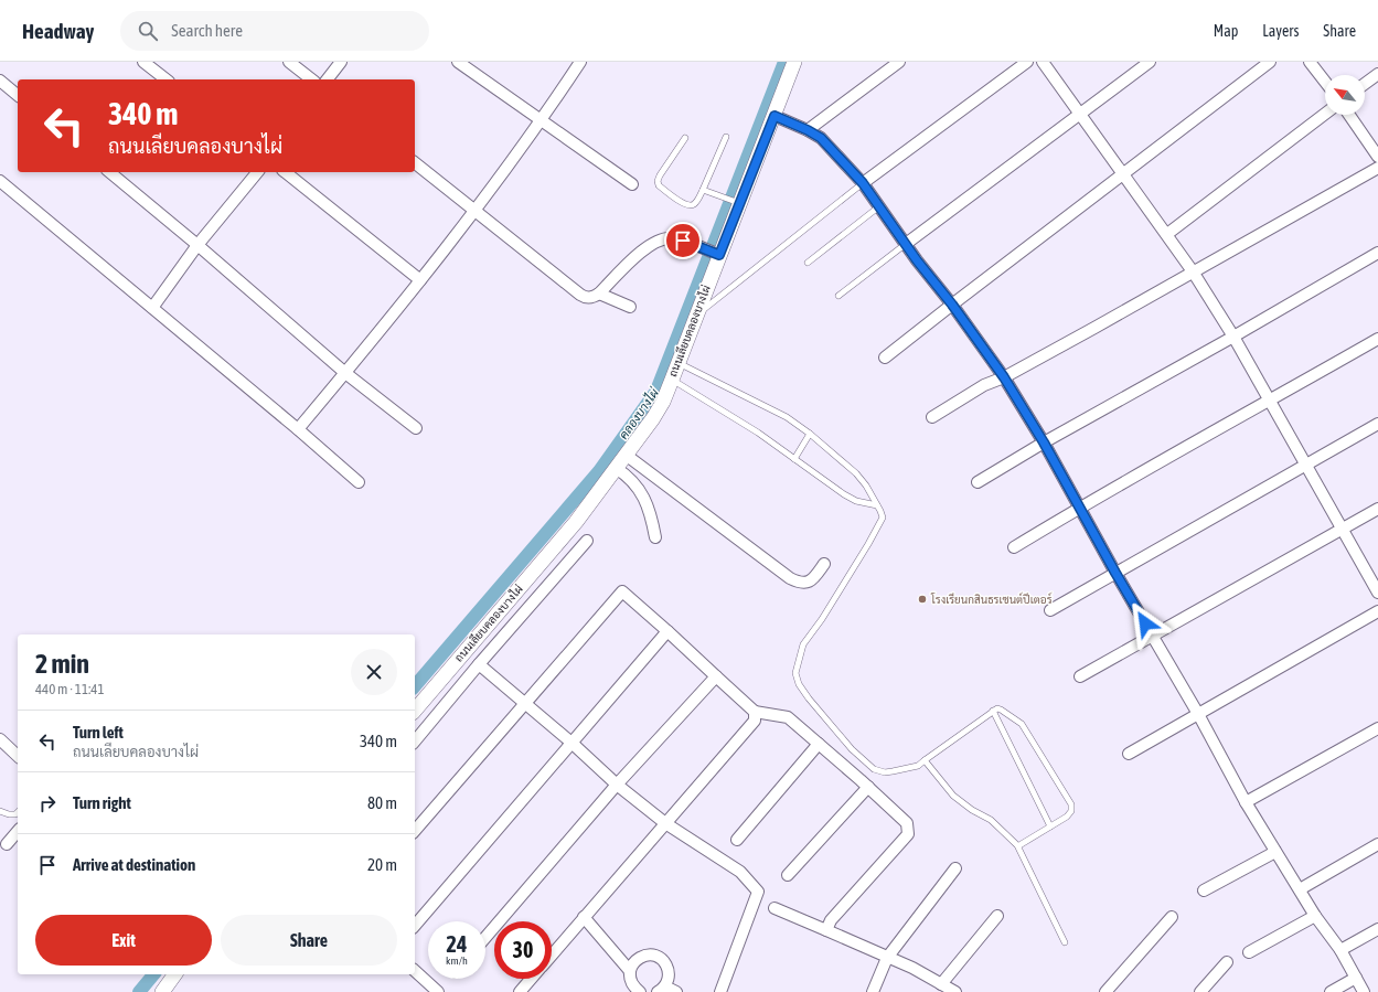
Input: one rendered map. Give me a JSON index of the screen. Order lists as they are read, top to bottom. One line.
{"streets":{"street":["ถนนเลียบคลองบางไผ่"]},"water":["คลองบางไผ่"],"places":["โรงเรียนกสินธรเซนต์ปีเตอร์"],"north":"top left","page":{"header":"Headway","search":"Search here","nav":["Map","Layers","Share"],"turn":["340 m","ถนนเลียบคลองบางไผ่"],"heading":["2 min","440 m · 11:41"],"list":[{"name":"Turn left","note":"ถนนเลียบคลองบางไผ่","value":"340 m"},{"name":"Turn right","value":"80 m"},{"name":"Arrive at destination","value":"20 m"}],"buttons":["Exit","Share"],"speed":"24 km/h","limit":"30"}}
